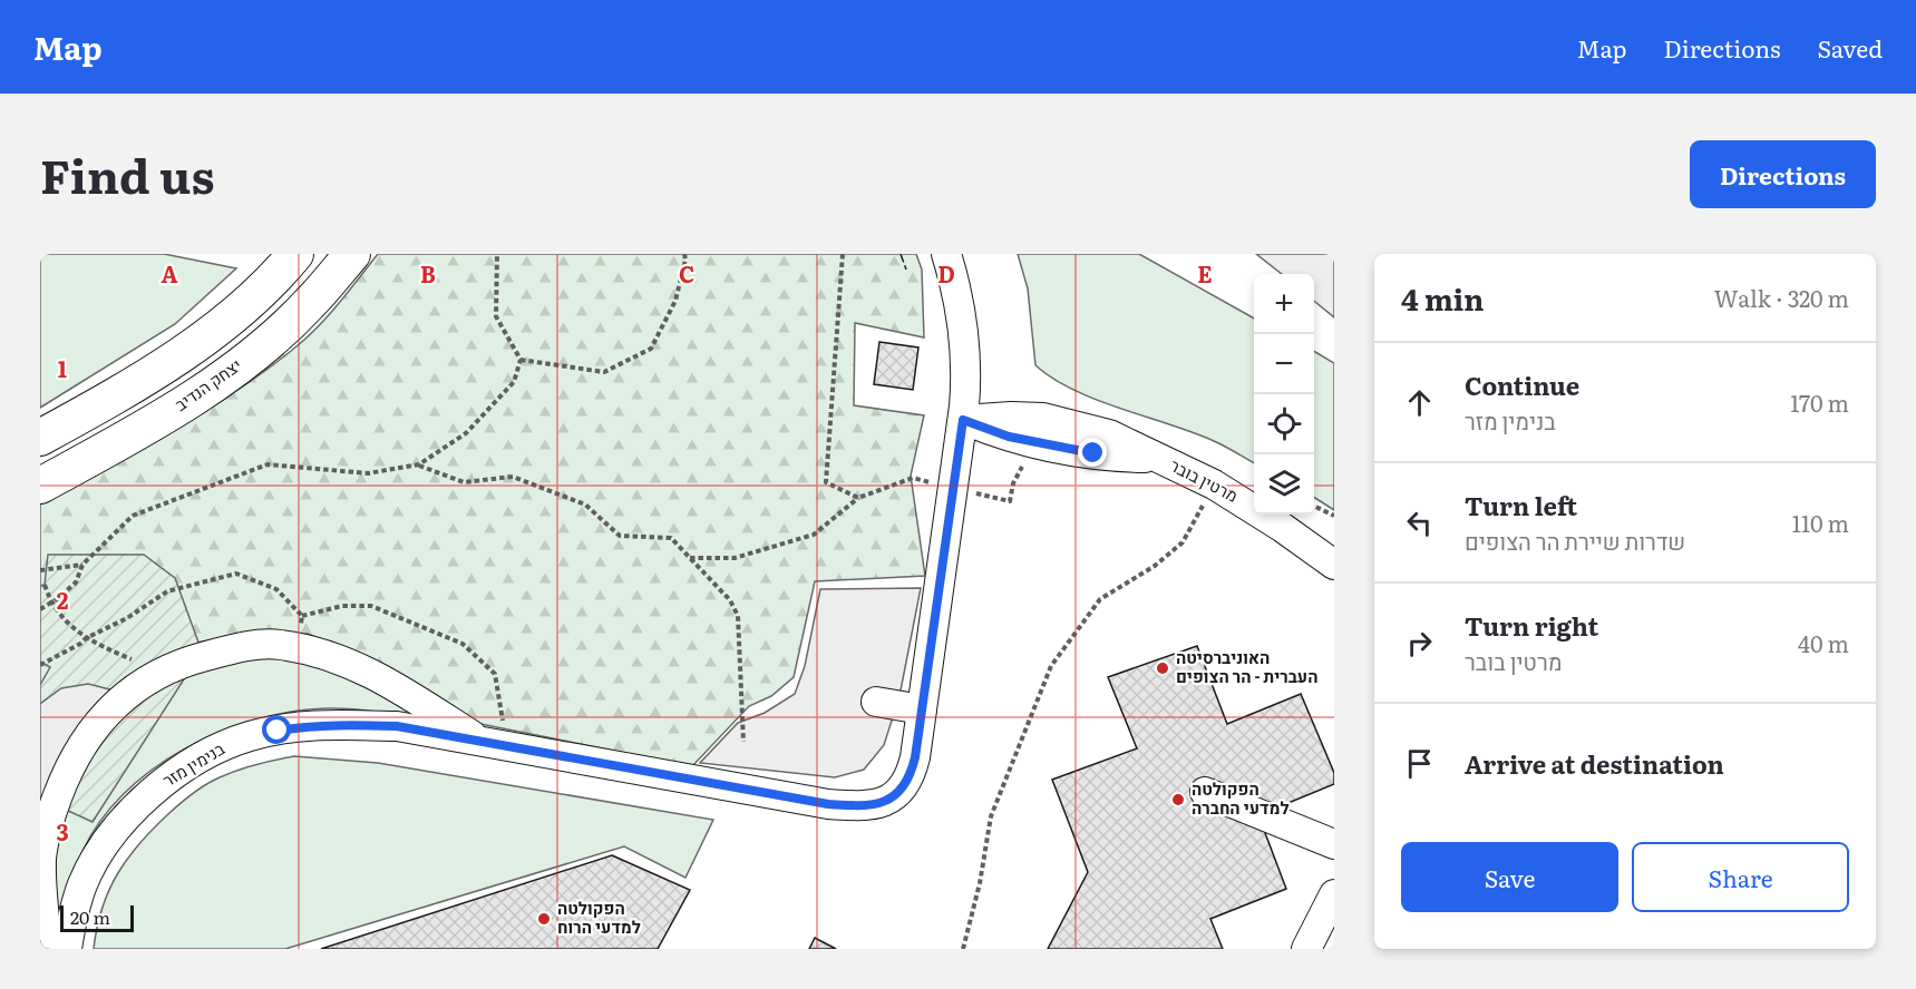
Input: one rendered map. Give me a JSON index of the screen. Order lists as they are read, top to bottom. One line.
{"streets":{"main road":["יצחק הנדיב"],"street":["מרטין בובר","בנימין מזר"]},"places":["האוניברסיטה העברית - הר הצופים","הפקולטה למדעי החברה","הפקולטה למדעי הרוח"],"scale_bar":"20 m","page":{"header":"Map","nav":["Map","Directions","Saved"],"title":"Find us","buttons":["Directions",["Save","Share"]],"heading":["4 min","Walk · 320 m"],"map_buttons":["+","−"],"list":[["Continue","בנימין מזר","170 m"],["Turn left","שדרות שיירת הר הצופים","110 m"],["Turn right","מרטין בובר","40 m"],"Arrive at destination"],"scale":"20 m"},"grid":{"columns":["A","B","C","D","E"],"rows":["1","2","3"]}}
